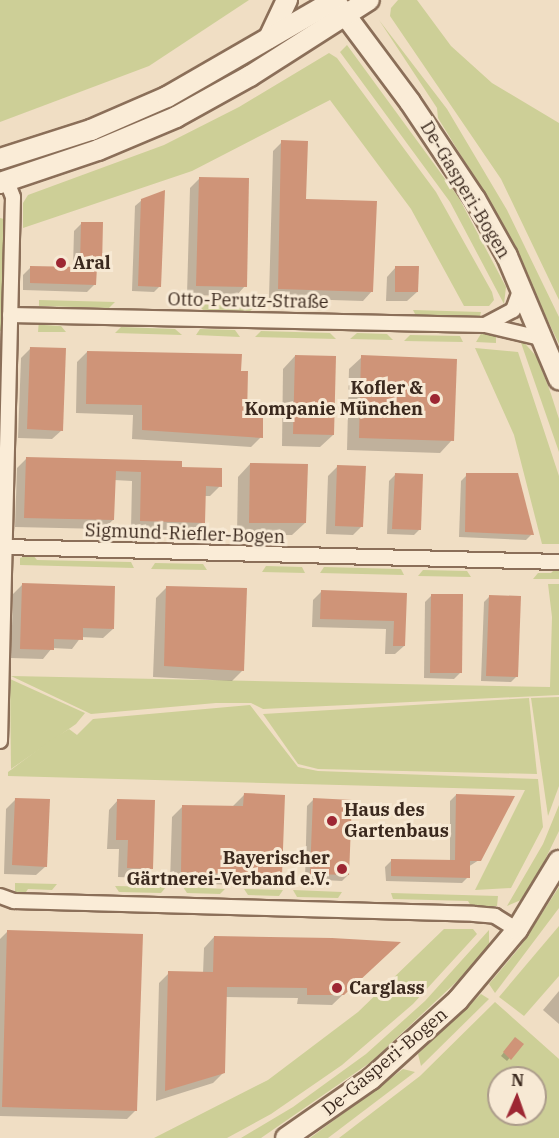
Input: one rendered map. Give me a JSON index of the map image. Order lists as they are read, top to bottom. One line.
{"streets":{"main road":["De-Gasperi-Bogen"],"street":["Otto-Perutz-Straße","Sigmund-Riefler-Bogen"]},"crossings":[["De-Gasperi-Bogen","Otto-Perutz-Straße"]],"places":["Aral","Kofler & Kompanie München","Haus des Gartenbaus","Bayerischer Gärtnerei-Verband e.V.","Carglass"],"north":"top"}
